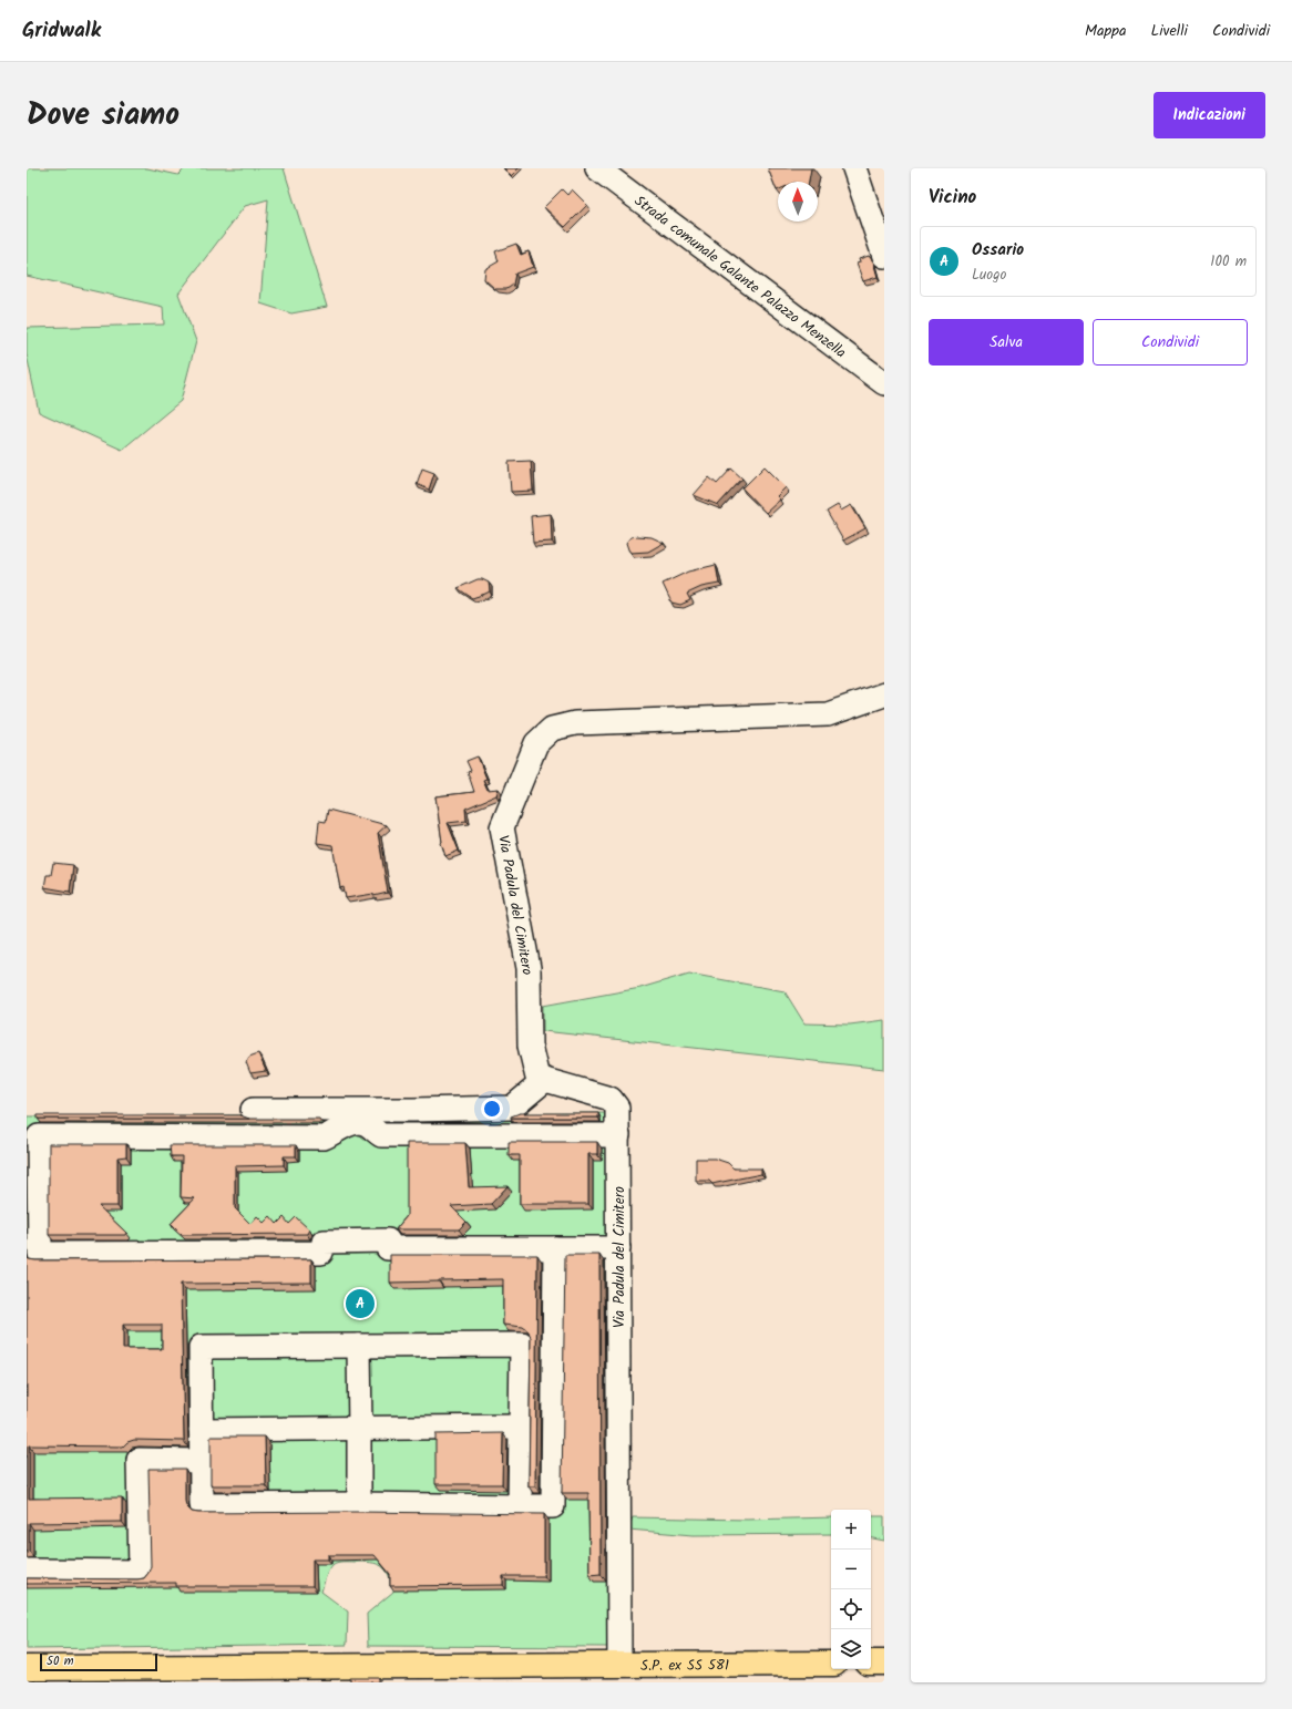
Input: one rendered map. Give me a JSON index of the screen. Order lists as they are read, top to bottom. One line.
{"streets":{"main road":["S.P. ex SS 581"],"street":["Strada comunale Galante Palazzo Menzella","Via Padula del Cimitero"]},"crossings":[["Via Padula del Cimitero","S.P. ex SS 581"]],"scale_bar":"50 m","north":"top","page":{"header":"Gridwalk","nav":["Mappa","Livelli","Condividi"],"title":"Dove siamo","buttons":["Indicazioni",["Salva","Condividi"]],"heading":"Vicino","list":[{"mark":"A","name":"Ossario","note":"Luogo","value":"100 m"}],"pins":"A","map_buttons":["+","−"],"scale":"50 m"}}
